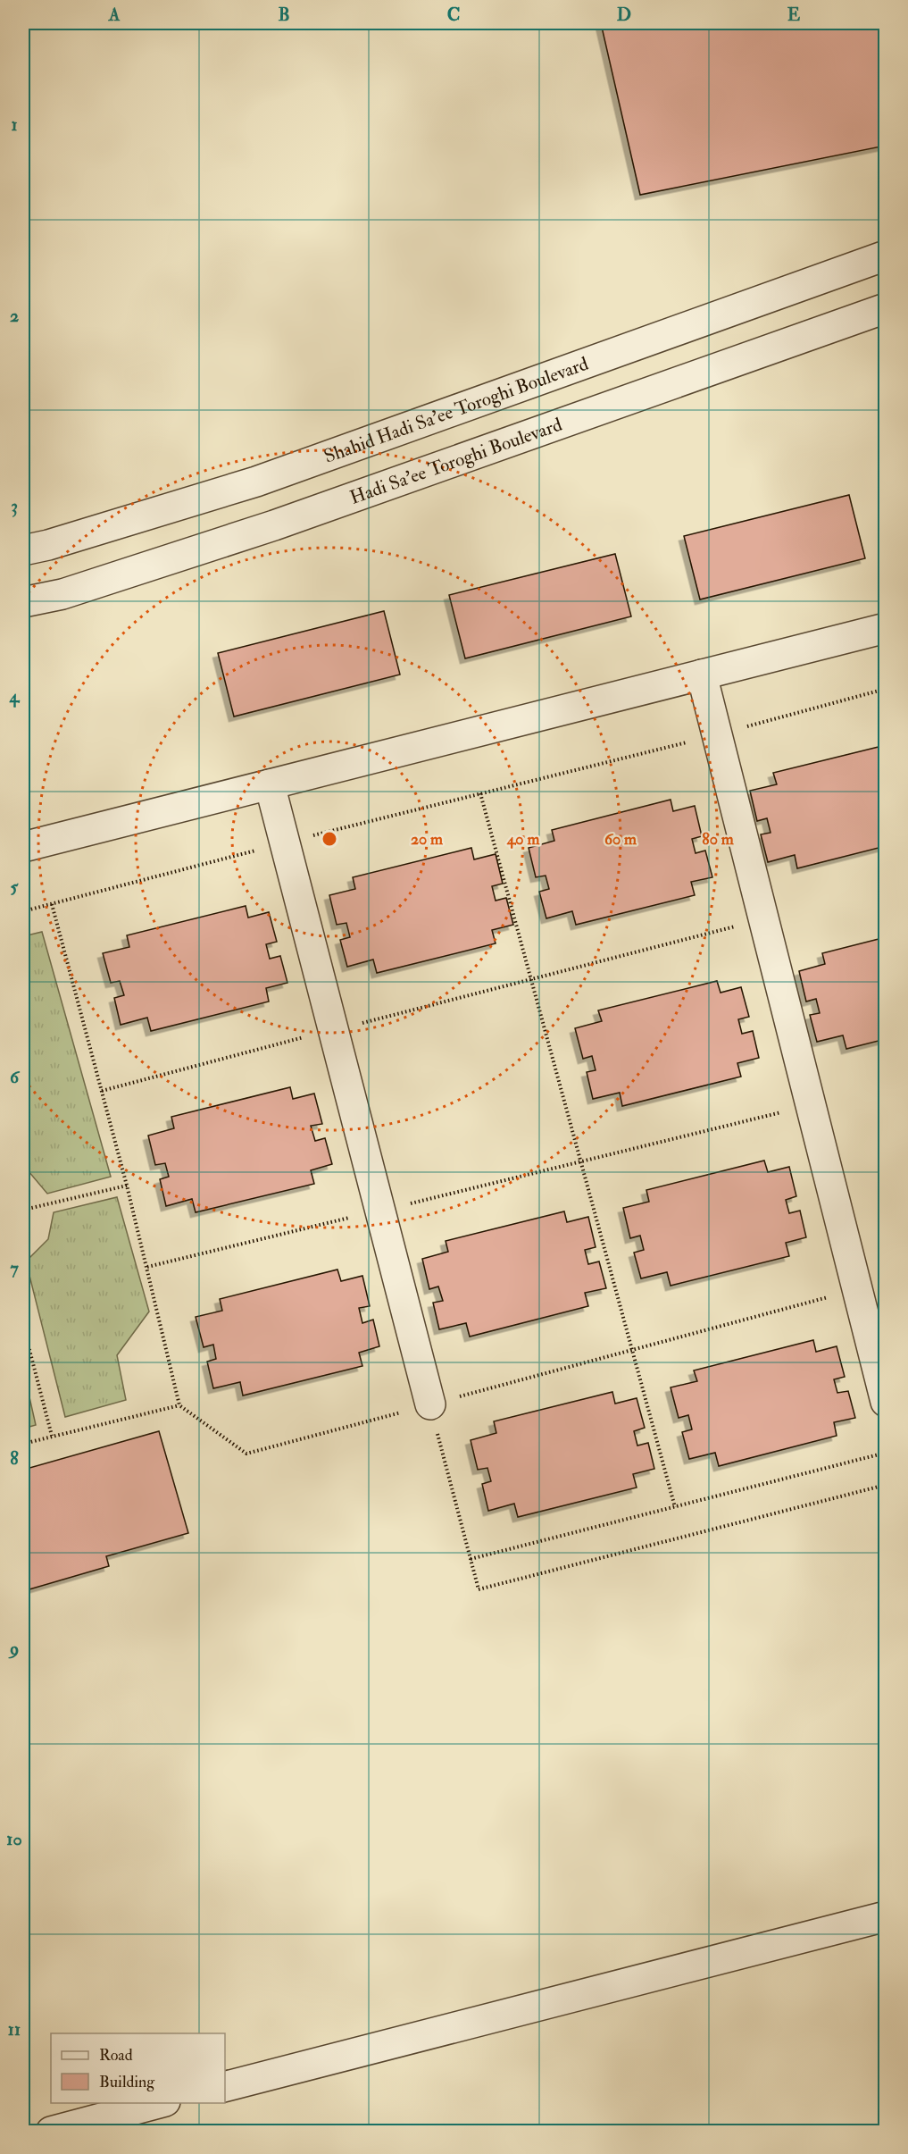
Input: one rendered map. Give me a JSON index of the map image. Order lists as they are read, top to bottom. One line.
{"streets":{"street":["Shahid Hadi Sa'ee Toroghi Boulevard","Hadi Sa'ee Toroghi Boulevard"]},"legend":["Road","Building"],"grid":{"columns":["A","B","C","D","E"],"rows":["1","2","3","4","5","6","7","8","9","10","11"]},"rings":["20 m","40 m","60 m","80 m"]}
